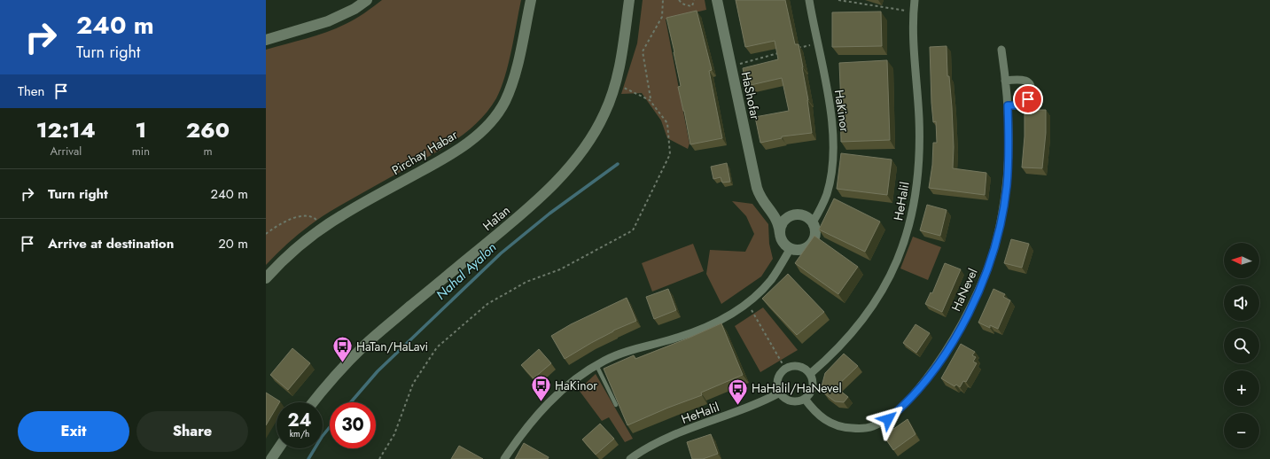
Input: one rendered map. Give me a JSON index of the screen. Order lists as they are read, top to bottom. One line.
{"streets":{"street":["HaShofar","HaKinor","Pirchay Habar","HeHalil","HaTan","HaNevel"]},"crossings":[["HaShofar","HaKinor"],["HeHalil","HaNevel"]],"water":["Nahal Ayalon"],"places":{"bus stop":["HaTan/HaLavi","HaKinor","HaHalil/HaNevel"]},"north":"left","page":{"turn":["240 m","Turn right"],"then":"Then","eta":["12:14","Arrival","1","min","260","m"],"list":[{"name":"Turn right","value":"240 m"},{"name":"Arrive at destination","value":"20 m"}],"map_buttons":["+","−"],"speed":"24 km/h","limit":"30","buttons":["Exit","Share"]}}
